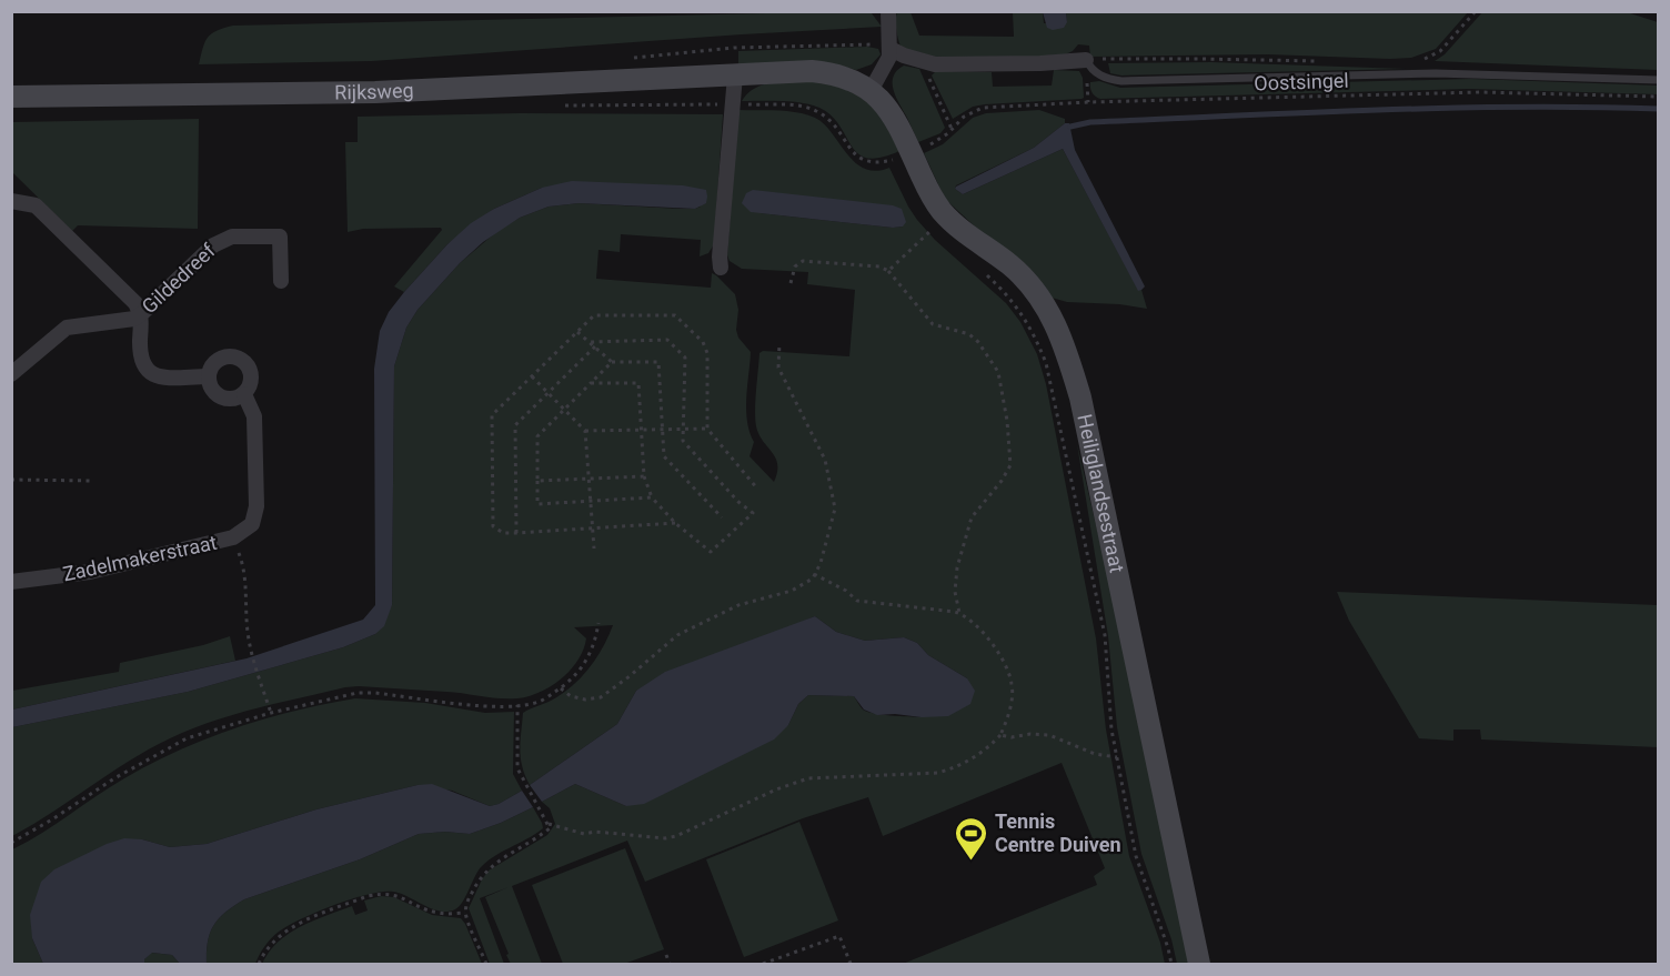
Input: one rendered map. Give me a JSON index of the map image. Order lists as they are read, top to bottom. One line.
{"streets":{"street":["Rijksweg","Gildedreef","Heiliglandsestraat","Zadelmakerstraat"],"path":["Oostsingel"]},"crossings":[["Rijksweg","Heiliglandsestraat"]],"places":{"sports":["Tennis Centre Duiven"]}}
